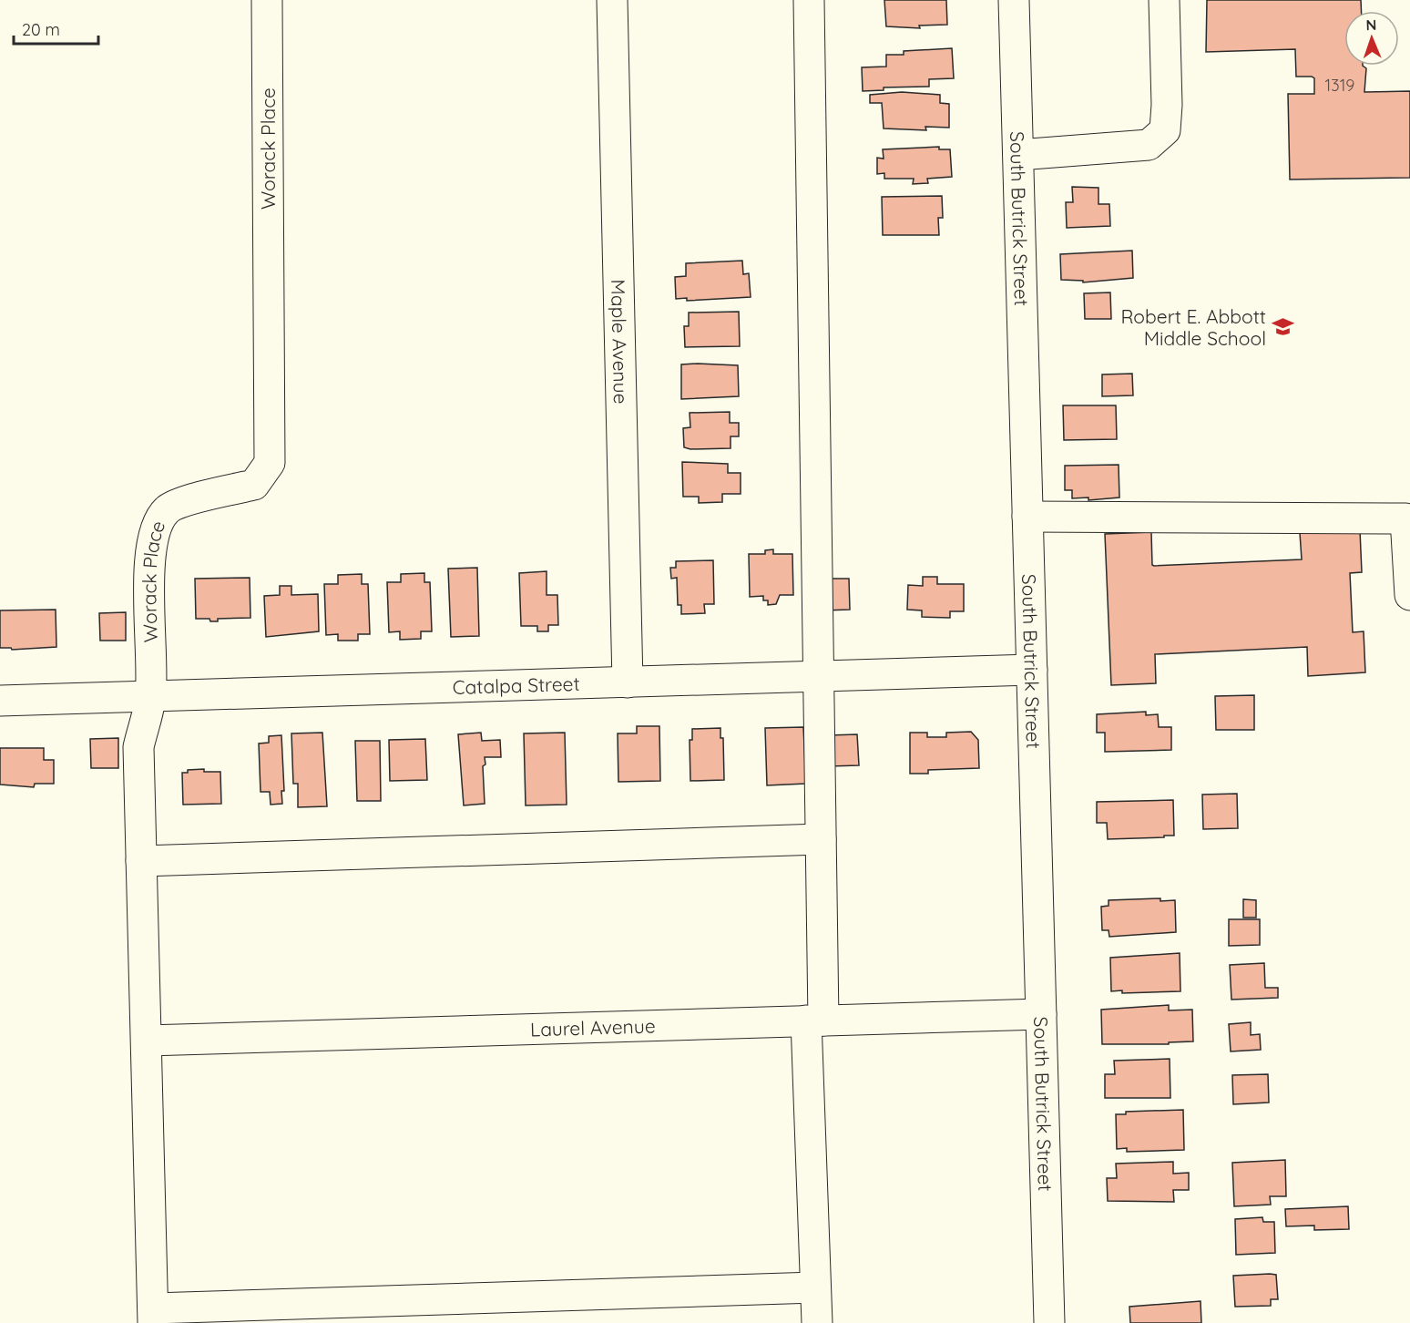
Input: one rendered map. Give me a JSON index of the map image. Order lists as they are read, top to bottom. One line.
{"streets":{"street":["Worack Place","South Butrick Street","Maple Avenue","Catalpa Street","Laurel Avenue"]},"crossings":[["Worack Place","Catalpa Street"],["Worack Place","Laurel Avenue"],["South Butrick Street","Catalpa Street"],["South Butrick Street","Laurel Avenue"],["Maple Avenue","Catalpa Street"]],"places":{"school or university":["Robert E. Abbott Middle School"]},"house_numbers":["1319"],"scale_bar":"20 m","north":"top"}
